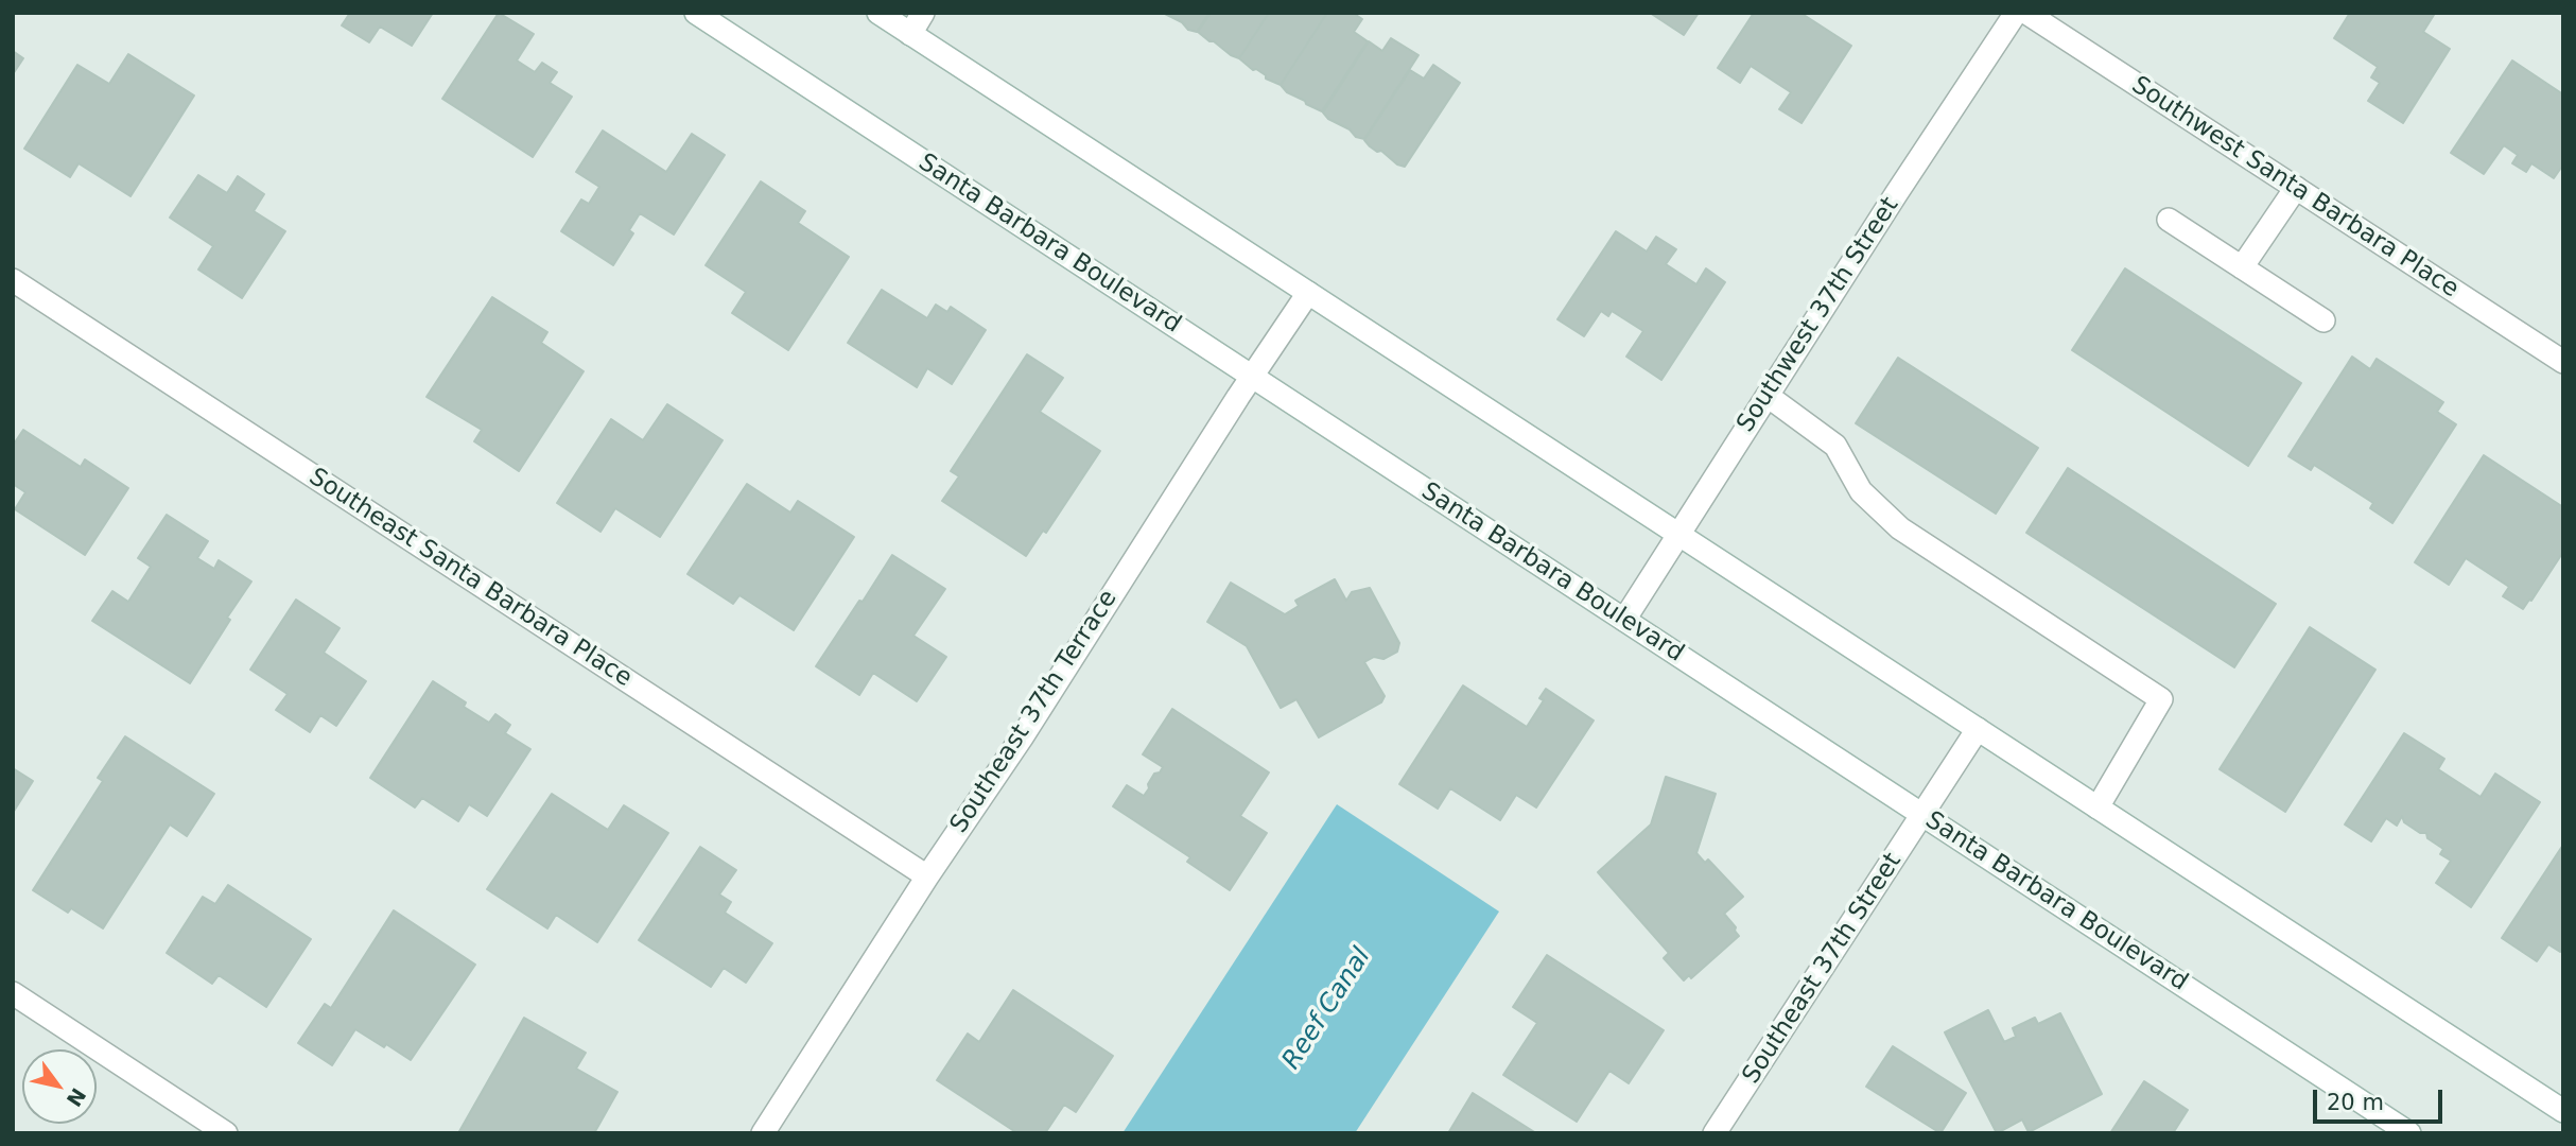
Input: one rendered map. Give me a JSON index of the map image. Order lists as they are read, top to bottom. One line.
{"streets":{"street":["Southwest Santa Barbara Place","Santa Barbara Boulevard","Southwest 37th Street","Southeast Santa Barbara Place","Southeast 37th Terrace","Southeast 37th Street"]},"crossings":[["Santa Barbara Boulevard","Southwest 37th Street"],["Santa Barbara Boulevard","Southeast 37th Terrace"],["Santa Barbara Boulevard","Southeast 37th Street"],["Southeast Santa Barbara Place","Southeast 37th Terrace"]],"water":["Reef Canal"],"scale_bar":"20 m","north":"bottom right"}
